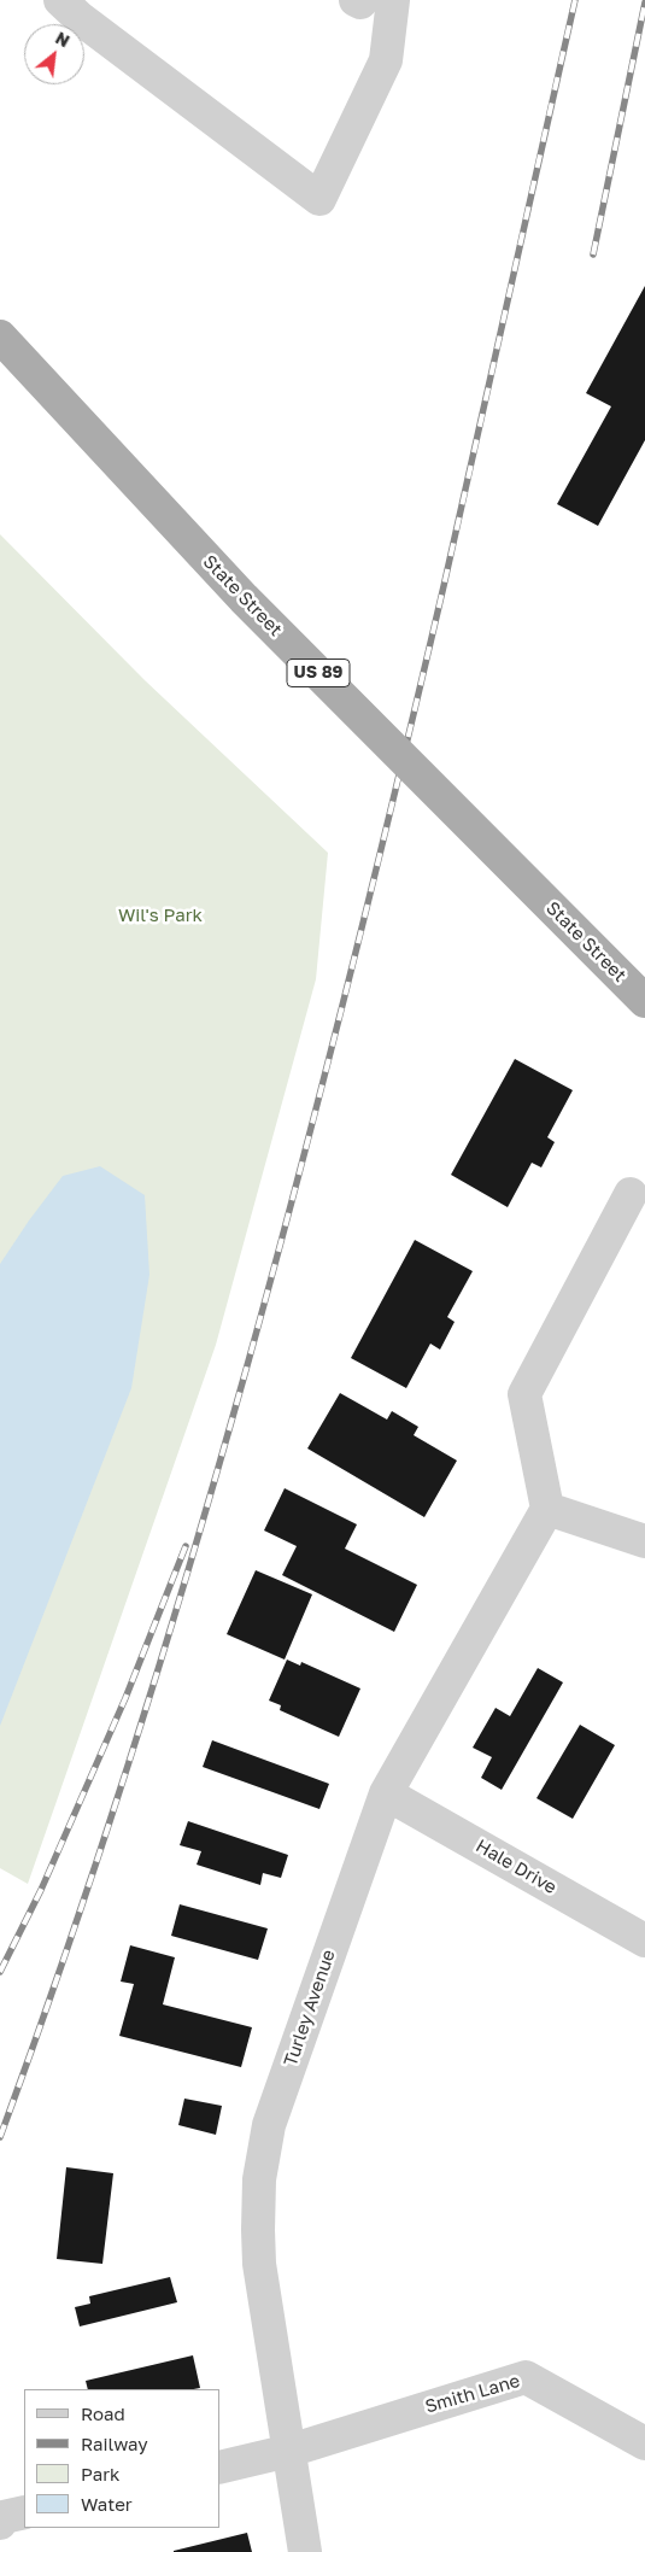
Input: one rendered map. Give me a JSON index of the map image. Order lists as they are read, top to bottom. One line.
{"streets":{"main road":["State Street","US 89"],"street":["Hale Drive","Turley Avenue","Smith Lane"]},"crossings":[["Hale Drive","Turley Avenue"],["Turley Avenue","Smith Lane"]],"parks":["Wil's Park"],"legend":["Road","Railway","Park","Water"],"north":"top right"}
